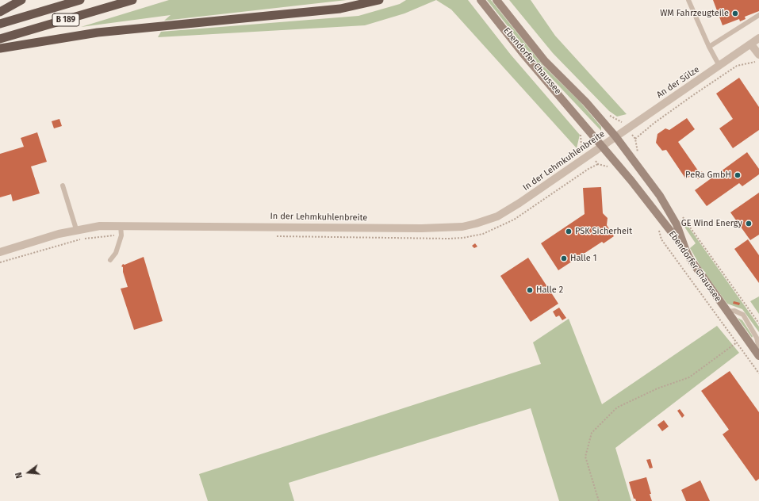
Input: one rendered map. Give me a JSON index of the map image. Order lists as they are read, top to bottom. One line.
{"streets":{"highway":["B 189"],"main road":["Ebendorfer Chaussee"],"street":["An der Sülze","In der Lehmkuhlenbreite"]},"crossings":[["Ebendorfer Chaussee","An der Sülze"],["Ebendorfer Chaussee","In der Lehmkuhlenbreite"],["An der Sülze","In der Lehmkuhlenbreite"]],"places":["WM Fahrzeugteile","PeRa GmbH","GE Wind Energy","PSK Sicherheit","Halle 1","Halle 2"],"north":"left"}
